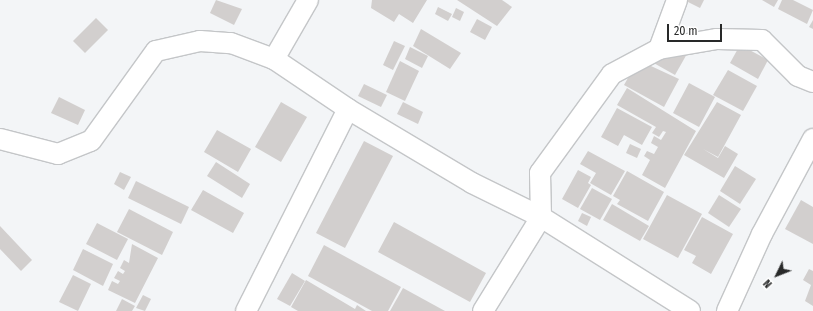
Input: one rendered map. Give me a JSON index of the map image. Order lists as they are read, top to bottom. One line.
{"scale_bar":"20 m","north":"bottom left"}
